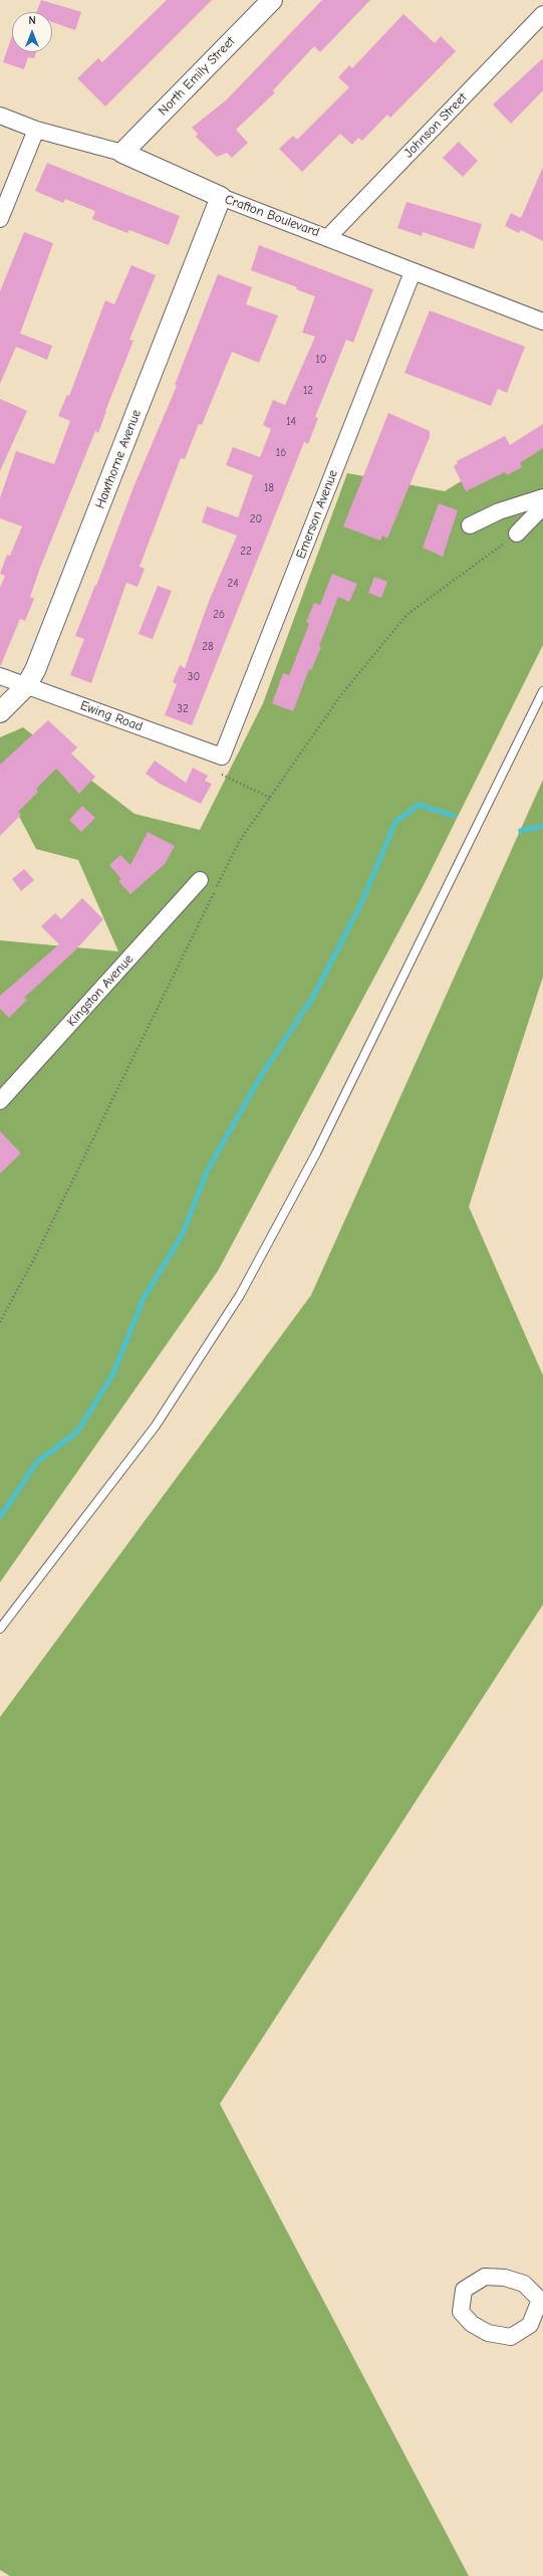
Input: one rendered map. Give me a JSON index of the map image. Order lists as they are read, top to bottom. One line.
{"streets":{"street":["North Emily Street","Johnson Street","Crafton Boulevard","Hawthorne Avenue","Emerson Avenue","Ewing Road","Kingston Avenue"]},"crossings":[["North Emily Street","Crafton Boulevard"],["Johnson Street","Crafton Boulevard"],["Crafton Boulevard","Hawthorne Avenue"],["Crafton Boulevard","Emerson Avenue"],["Hawthorne Avenue","Ewing Road"],["Emerson Avenue","Ewing Road"]],"house_numbers":["10","12","14","16","18","20","22","24","26","28","30","32"],"north":"top"}
